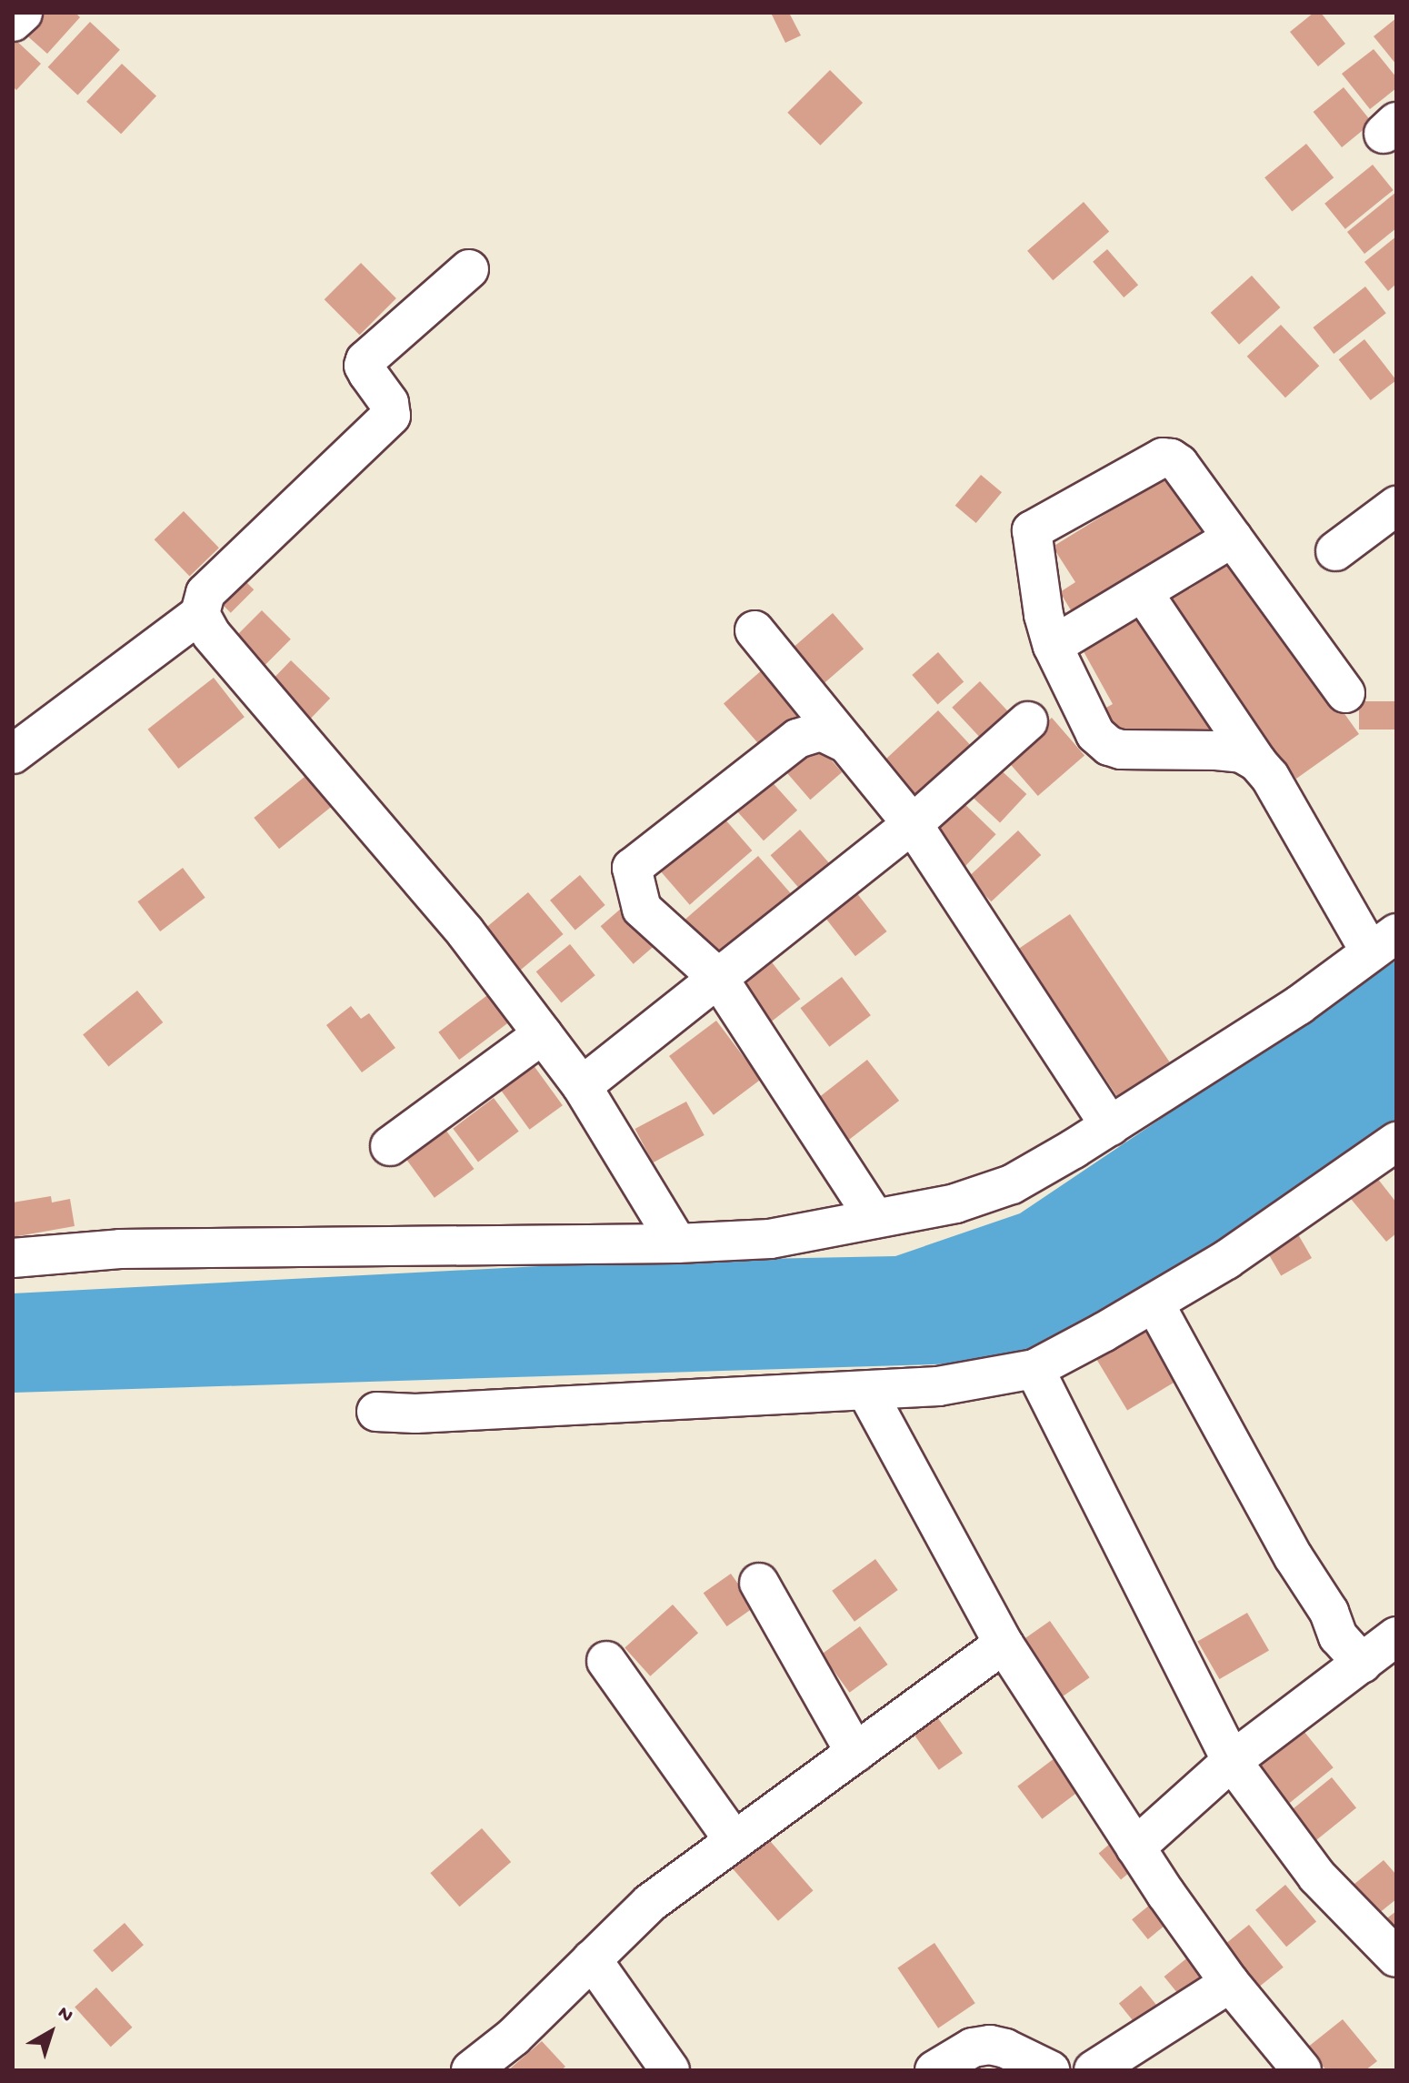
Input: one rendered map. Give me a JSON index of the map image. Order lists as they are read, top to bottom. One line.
{"north":"top right"}
